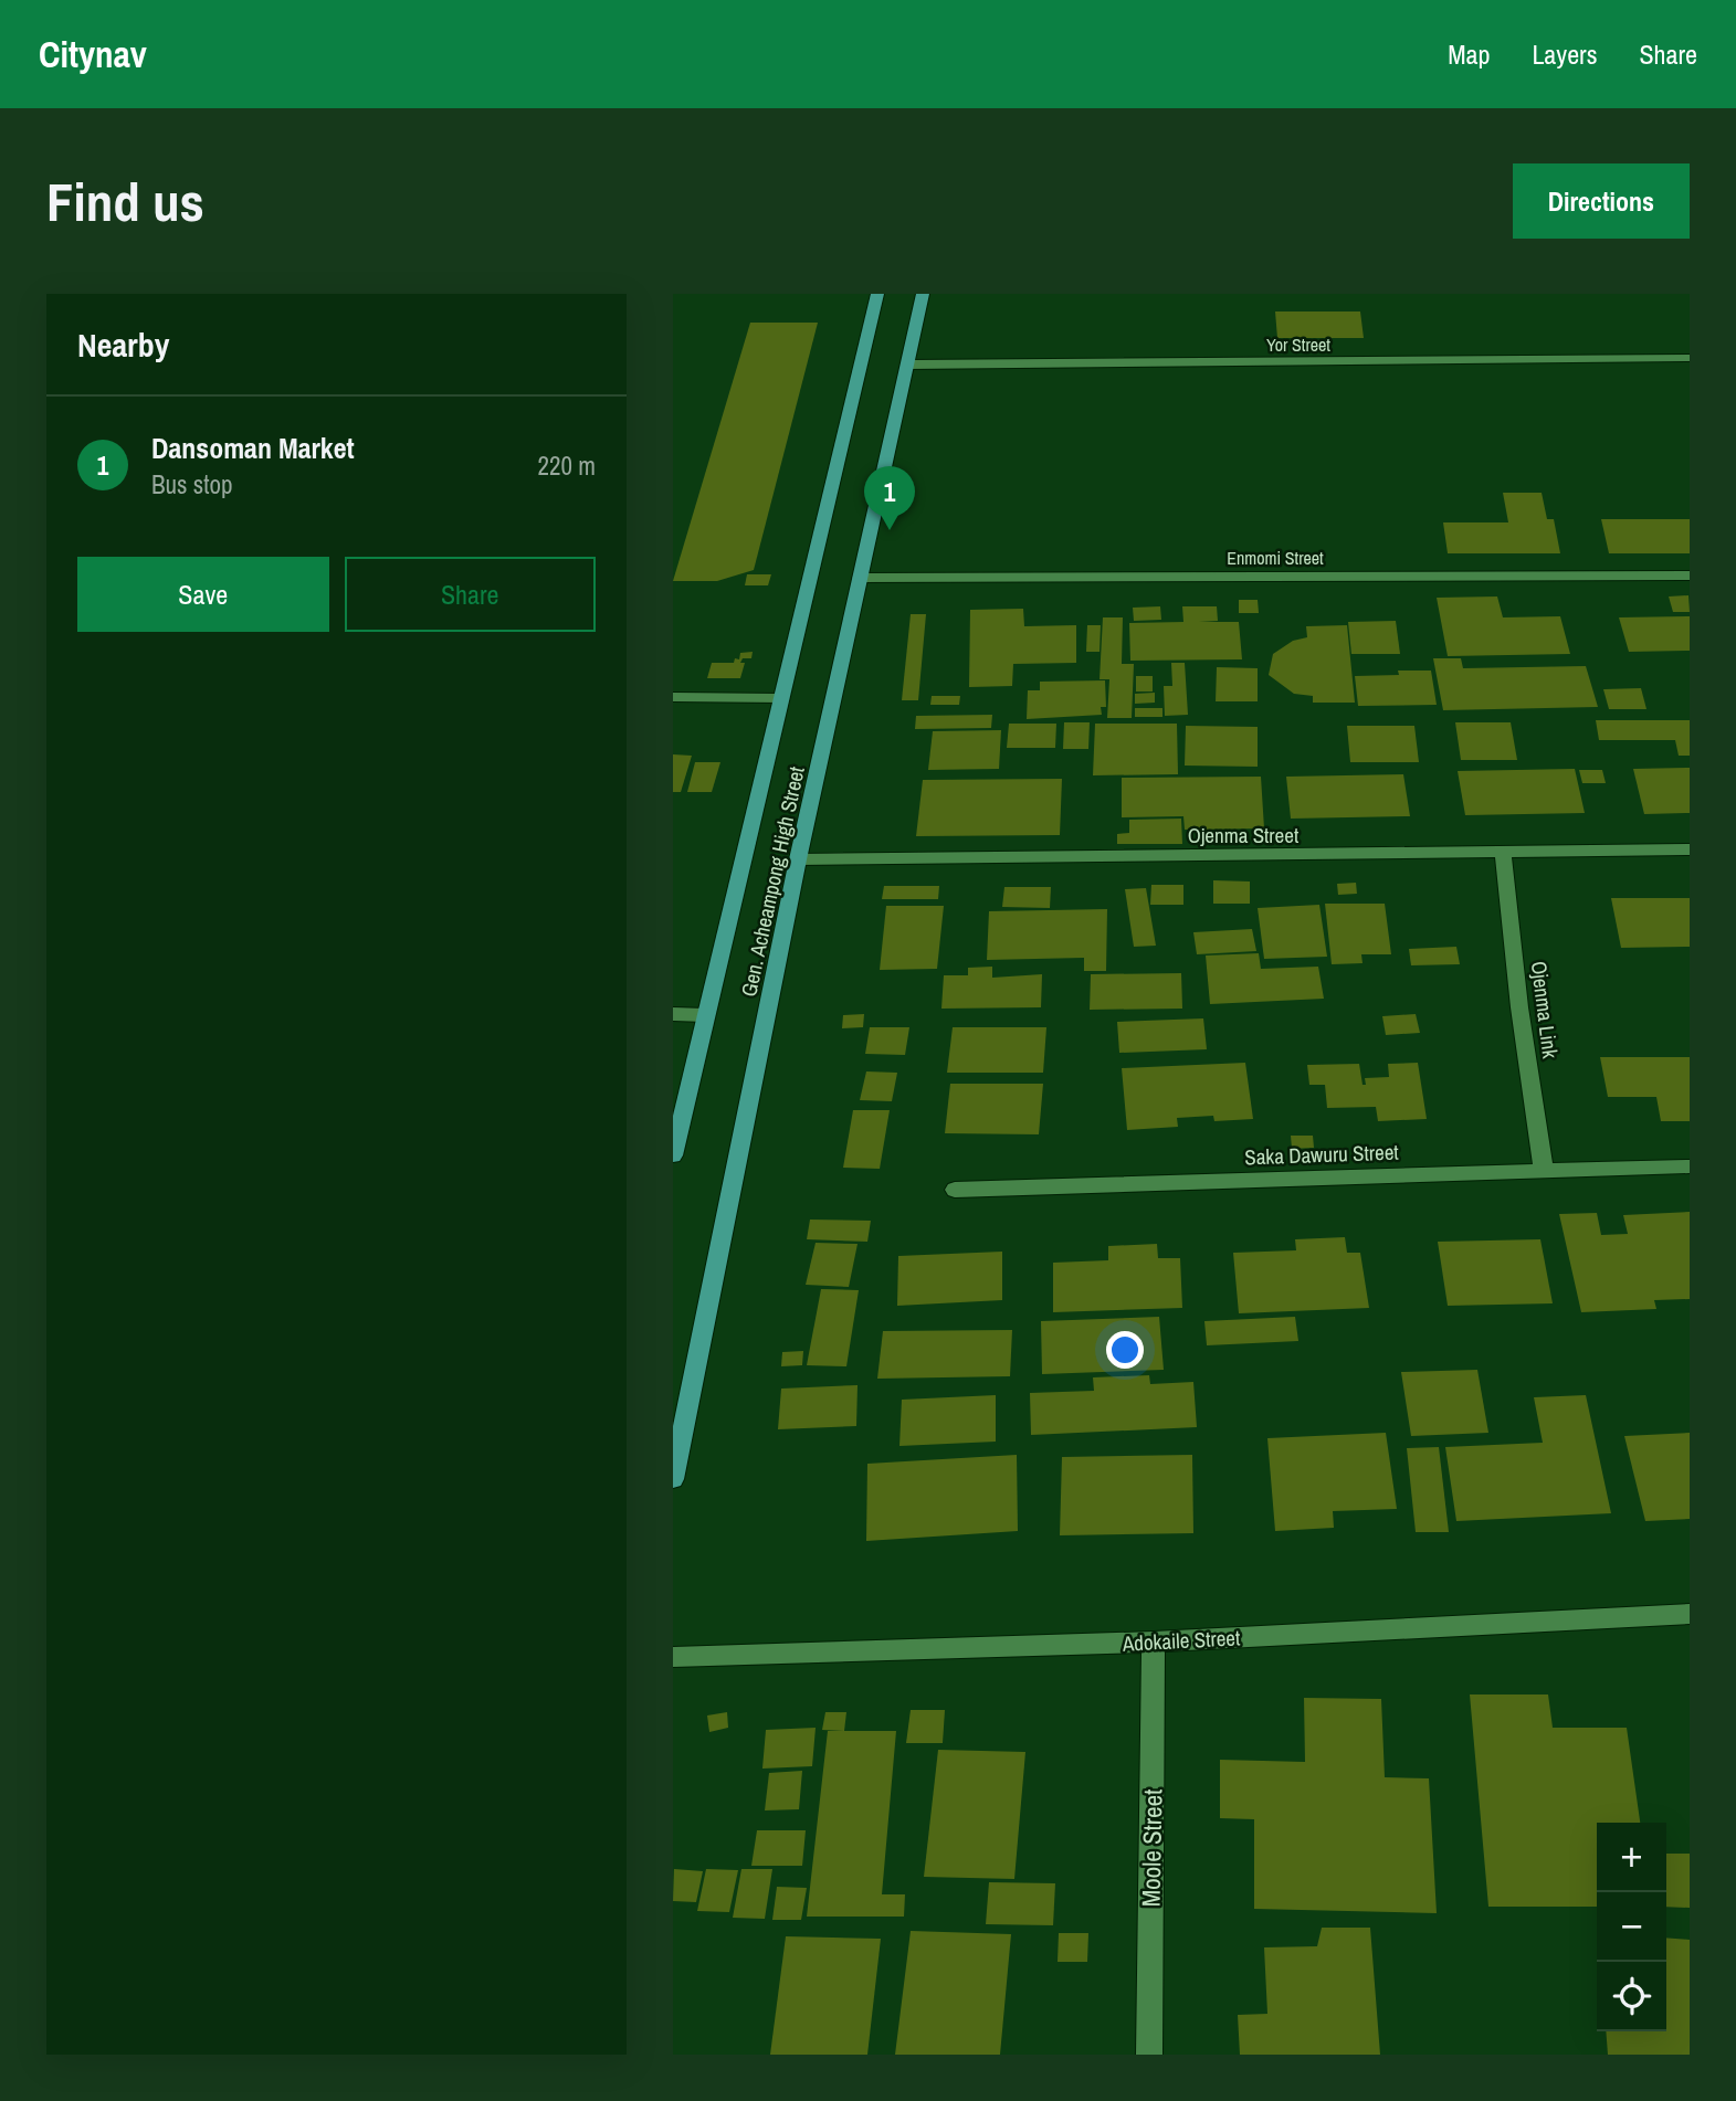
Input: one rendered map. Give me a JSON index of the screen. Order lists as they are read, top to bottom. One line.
{"streets":{"main road":["Gen. Acheampong High Street"],"street":["Yor Street","Enmomi Street","Ojenma Street","Ojenma Link","Saka Dawuru Street","Adokaile Street","Moole Street"]},"crossings":[["Yor Street","Gen. Acheampong High Street"],["Enmomi Street","Gen. Acheampong High Street"],["Ojenma Street","Gen. Acheampong High Street"],["Ojenma Street","Ojenma Link"],["Ojenma Link","Saka Dawuru Street"],["Adokaile Street","Moole Street"]],"page":{"header":"Citynav","nav":["Map","Layers","Share"],"buttons":["Directions",["Save","Share"]],"title":"Find us","heading":"Nearby","list":[{"mark":"1","name":"Dansoman Market","note":"Bus stop","value":"220 m"}],"pins":"1","map_buttons":["+","−"]}}
